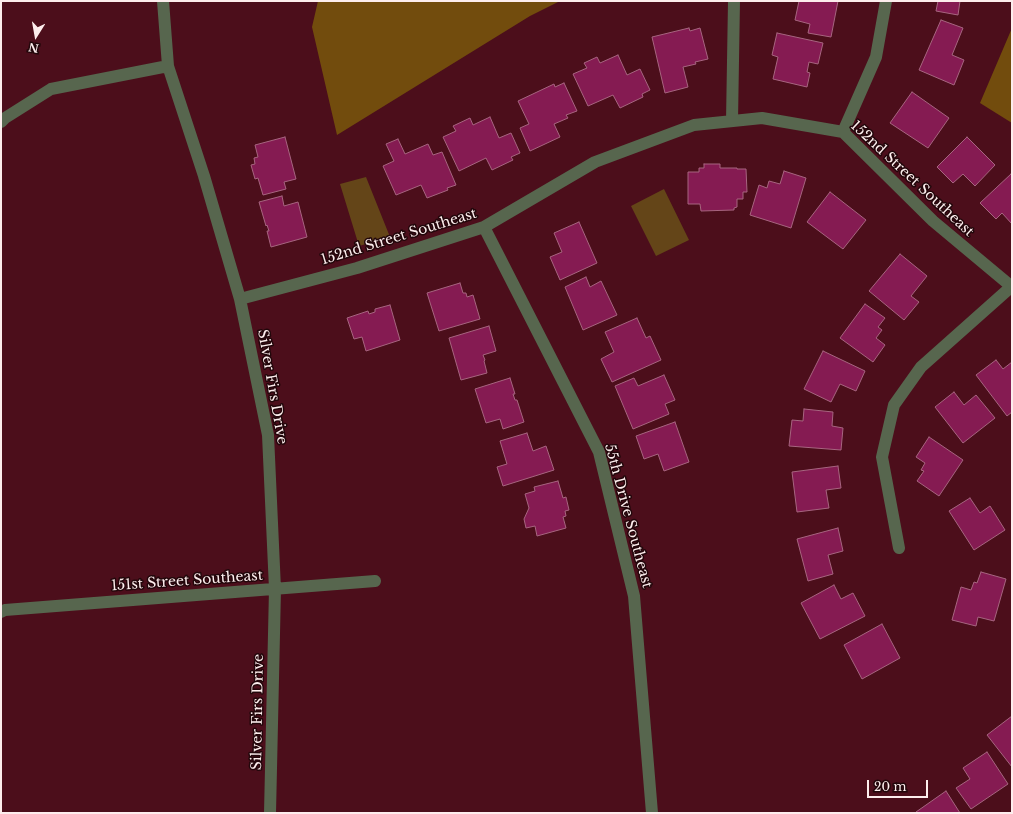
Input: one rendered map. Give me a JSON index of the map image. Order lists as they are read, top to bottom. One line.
{"streets":{"street":["152nd Street Southeast","Silver Firs Drive","55th Drive Southeast","151st Street Southeast"]},"crossings":[["152nd Street Southeast","Silver Firs Drive"],["152nd Street Southeast","55th Drive Southeast"],["Silver Firs Drive","151st Street Southeast"]],"scale_bar":"20 m","north":"bottom"}
